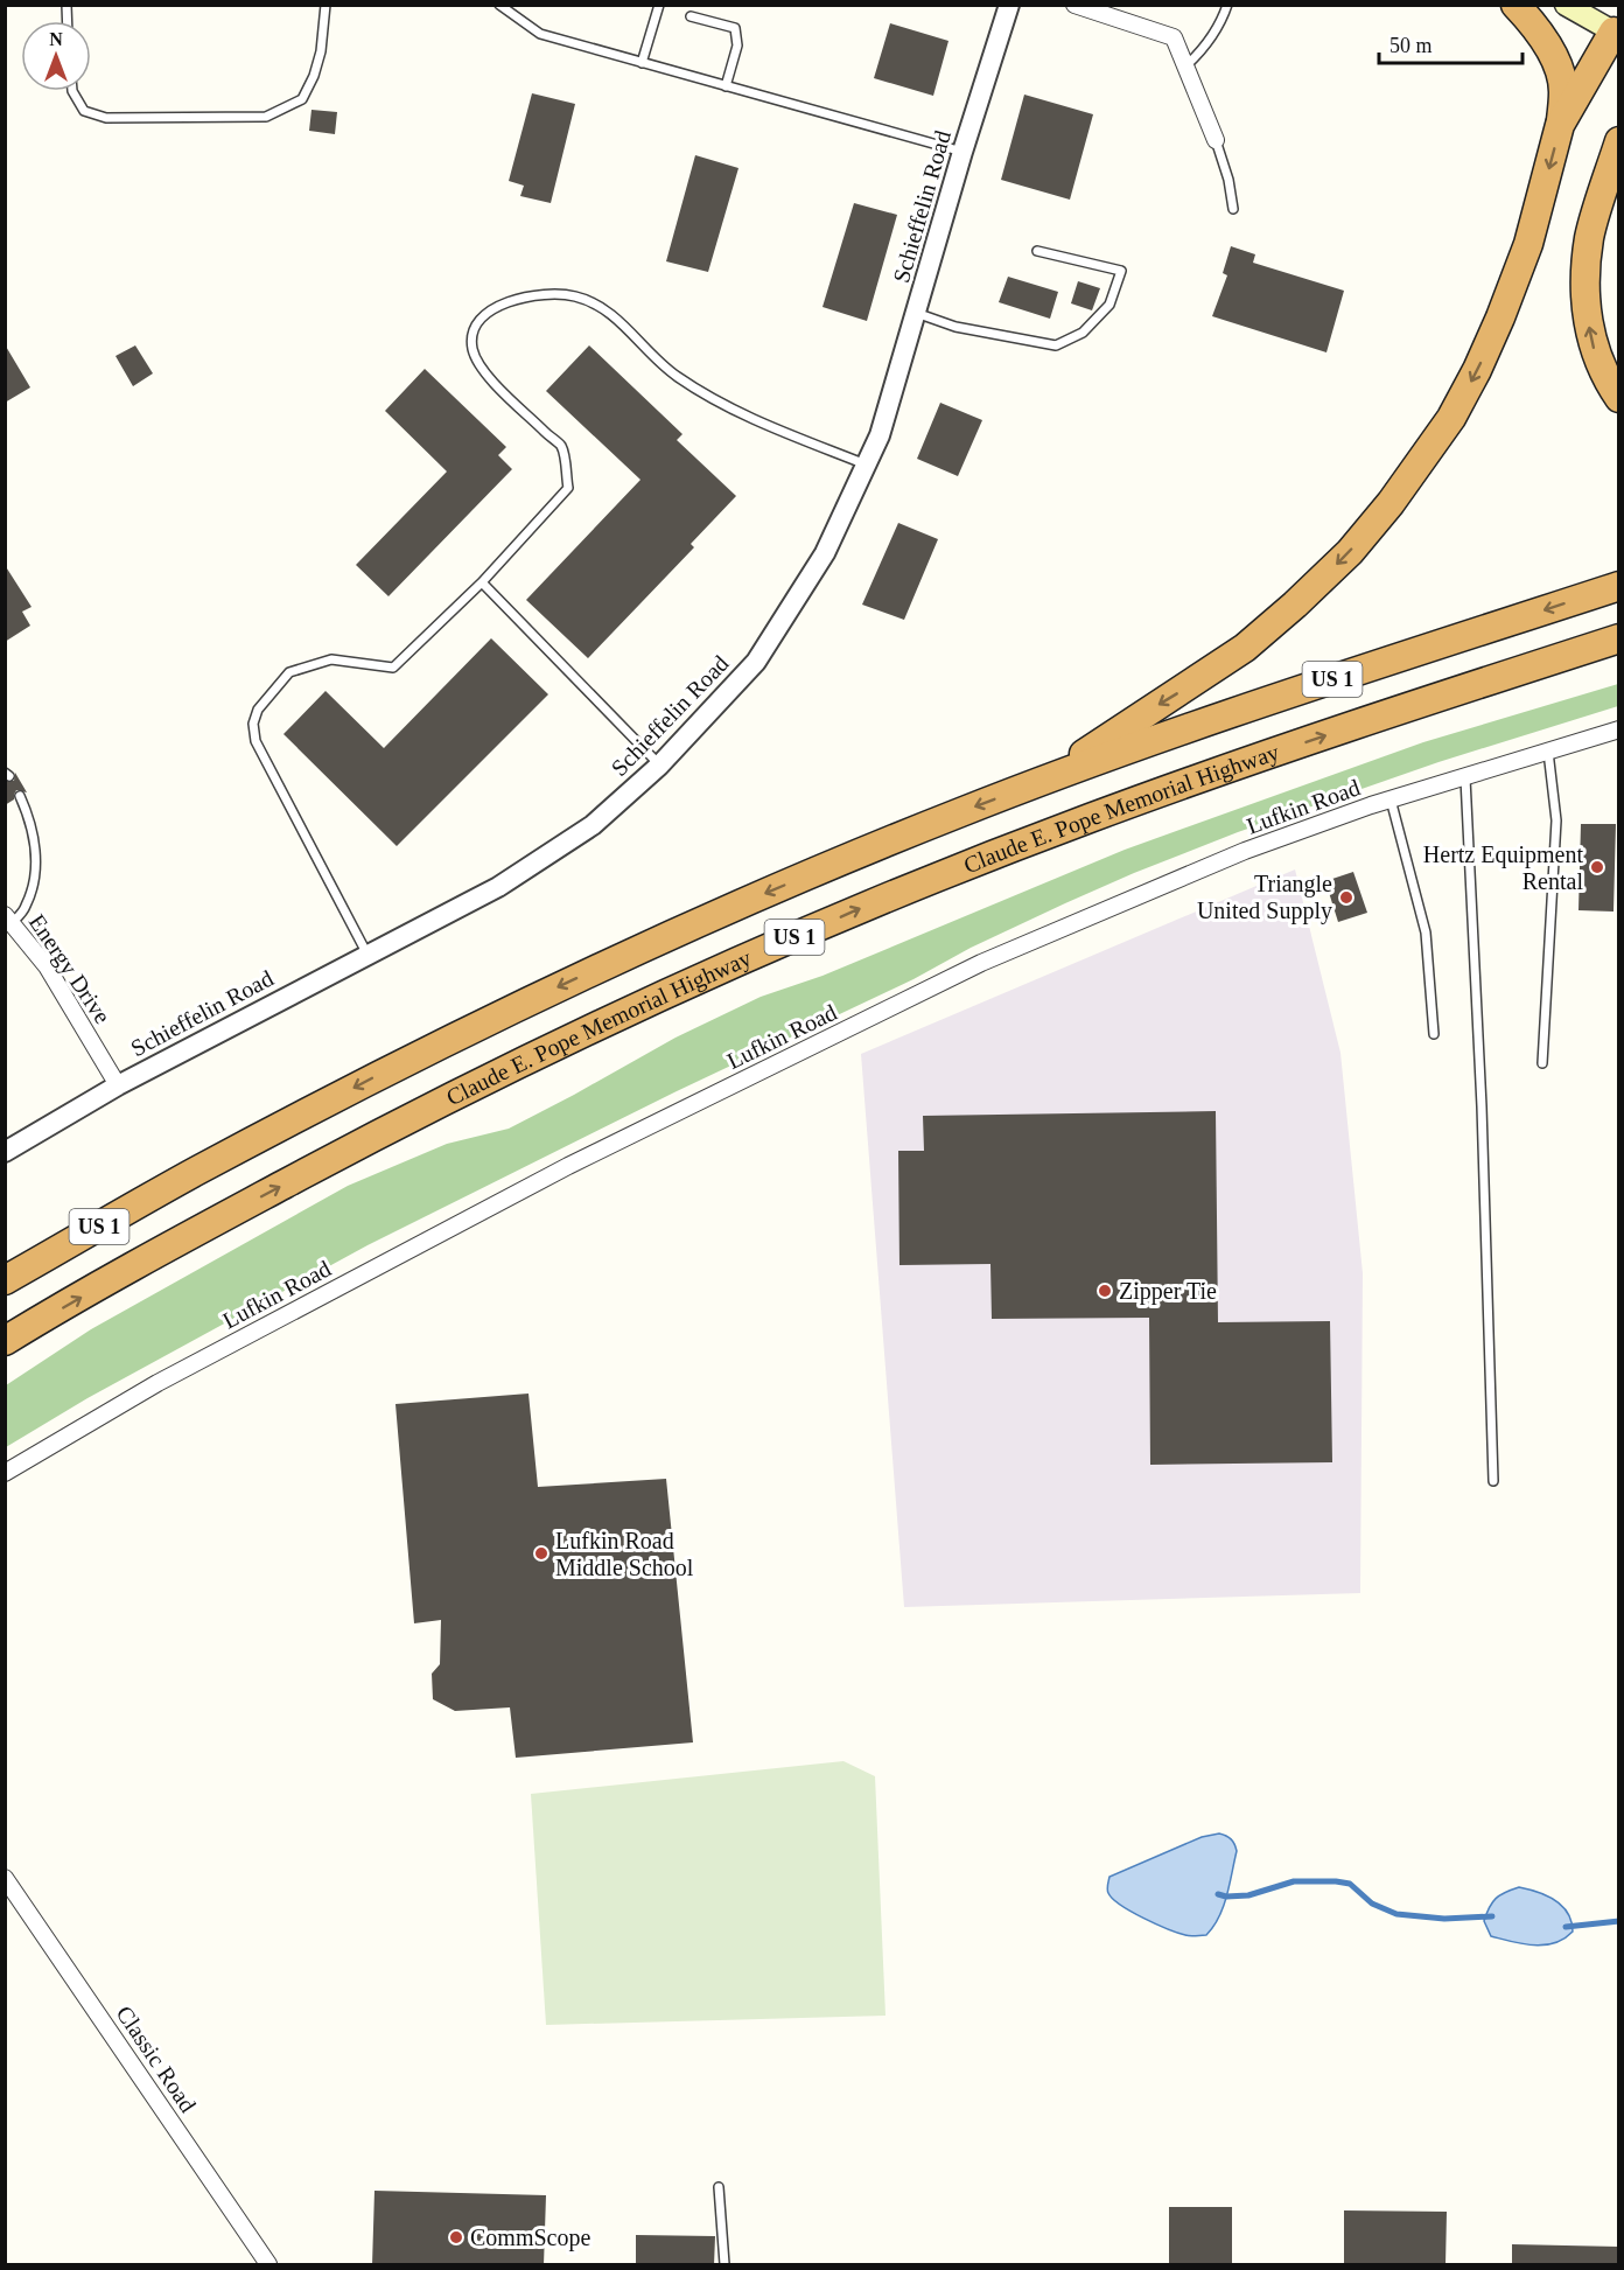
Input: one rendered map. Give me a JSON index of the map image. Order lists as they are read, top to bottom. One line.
{"streets":{"highway":["US 1","Claude E. Pope Memorial Highway"],"street":["Schieffelin Road","Lufkin Road","Energy Drive","Classic Road"]},"crossings":[["Schieffelin Road","Energy Drive"]],"places":["Hertz Equipment Rental","Triangle United Supply","Zipper Tie","Lufkin Road Middle School","CommScope"],"scale_bar":"50 m","north":"top"}
